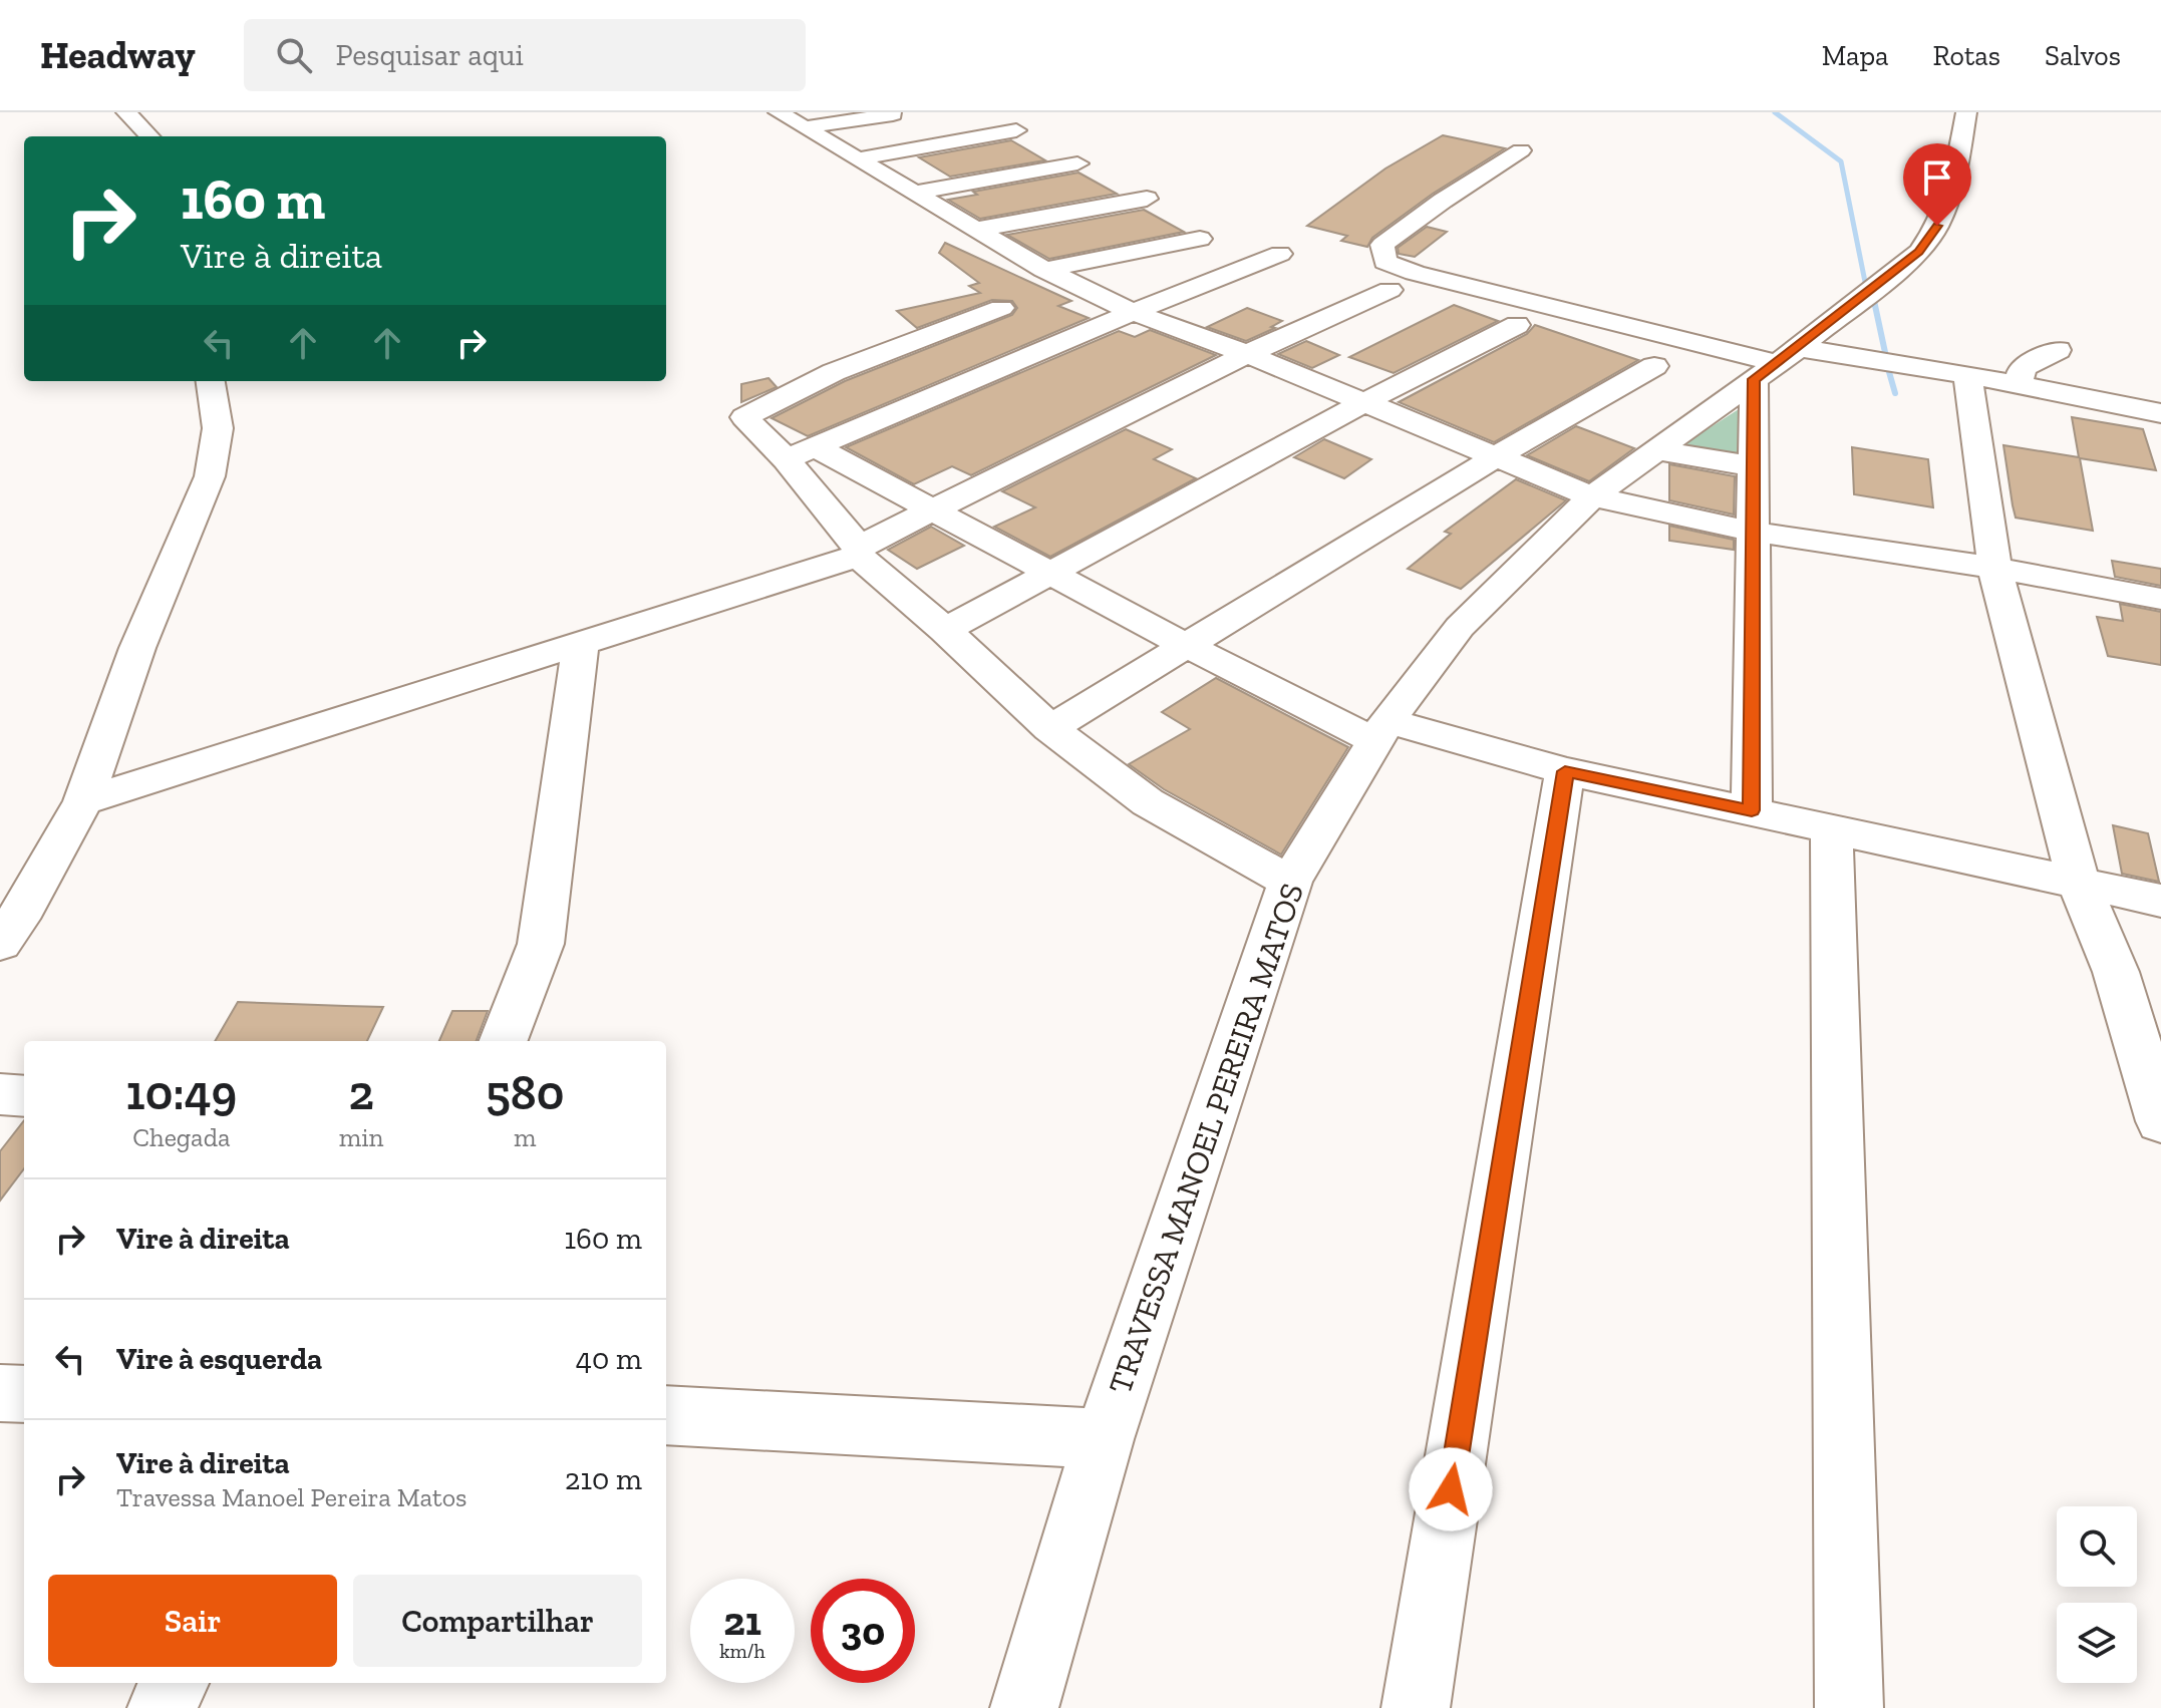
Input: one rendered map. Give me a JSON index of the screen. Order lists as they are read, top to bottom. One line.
{"streets":{"street":["TRAVESSA MANOEL PEREIRA MATOS"]},"page":{"header":"Headway","search":"Pesquisar aqui","nav":["Mapa","Rotas","Salvos"],"turn":["160 m","Vire à direita"],"eta":["10:49","Chegada","2","min","580","m"],"list":[{"name":"Vire à direita","value":"160 m"},{"name":"Vire à esquerda","value":"40 m"},{"name":"Vire à direita","note":"Travessa Manoel Pereira Matos","value":"210 m"}],"buttons":["Sair","Compartilhar"],"speed":"21 km/h","limit":"30"}}
